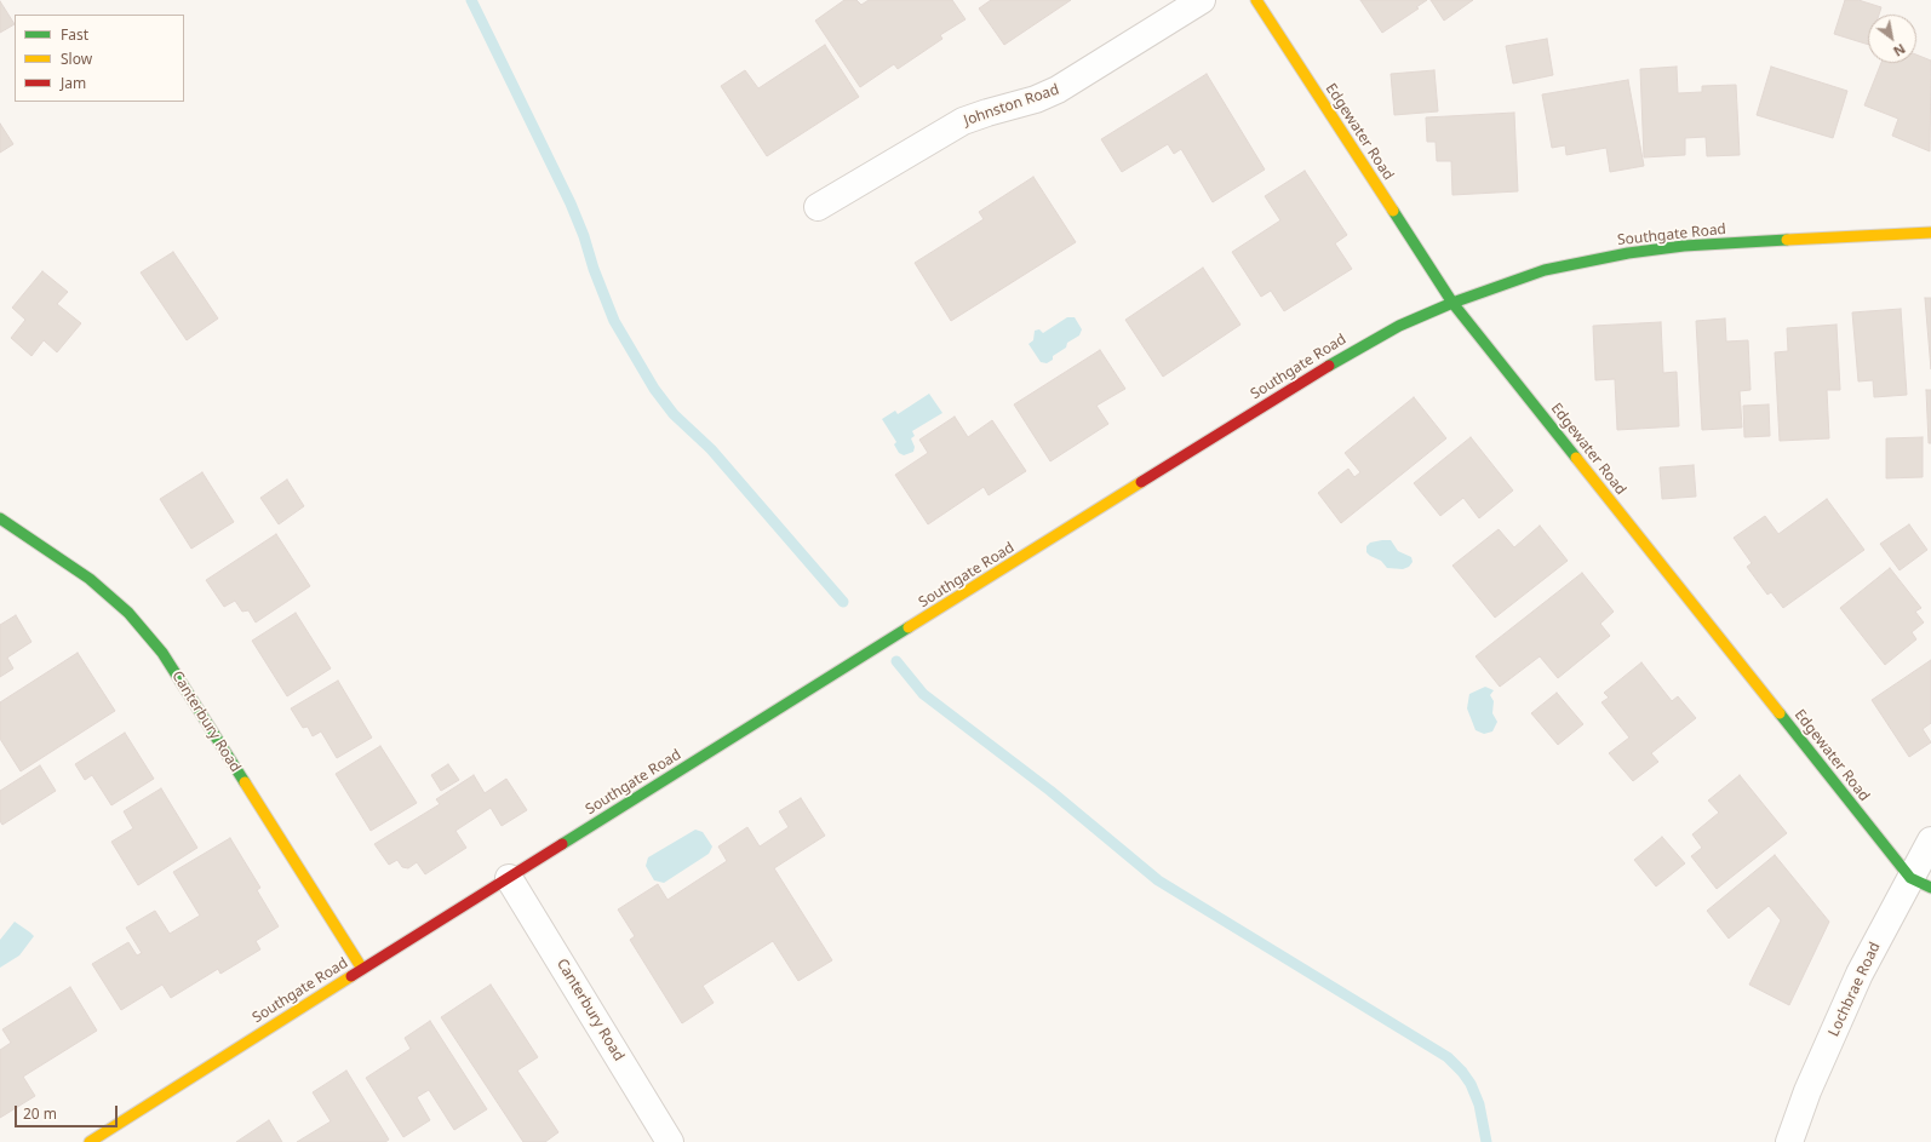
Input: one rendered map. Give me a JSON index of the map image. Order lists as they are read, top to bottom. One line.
{"streets":{"street":["Johnston Road","Edgewater Road","Southgate Road","Canterbury Road","Lochbrae Road"]},"crossings":[["Edgewater Road","Southgate Road"],["Edgewater Road","Lochbrae Road"],["Southgate Road","Canterbury Road"]],"legend":["Fast","Slow","Jam"],"scale_bar":"20 m","north":"bottom right"}
